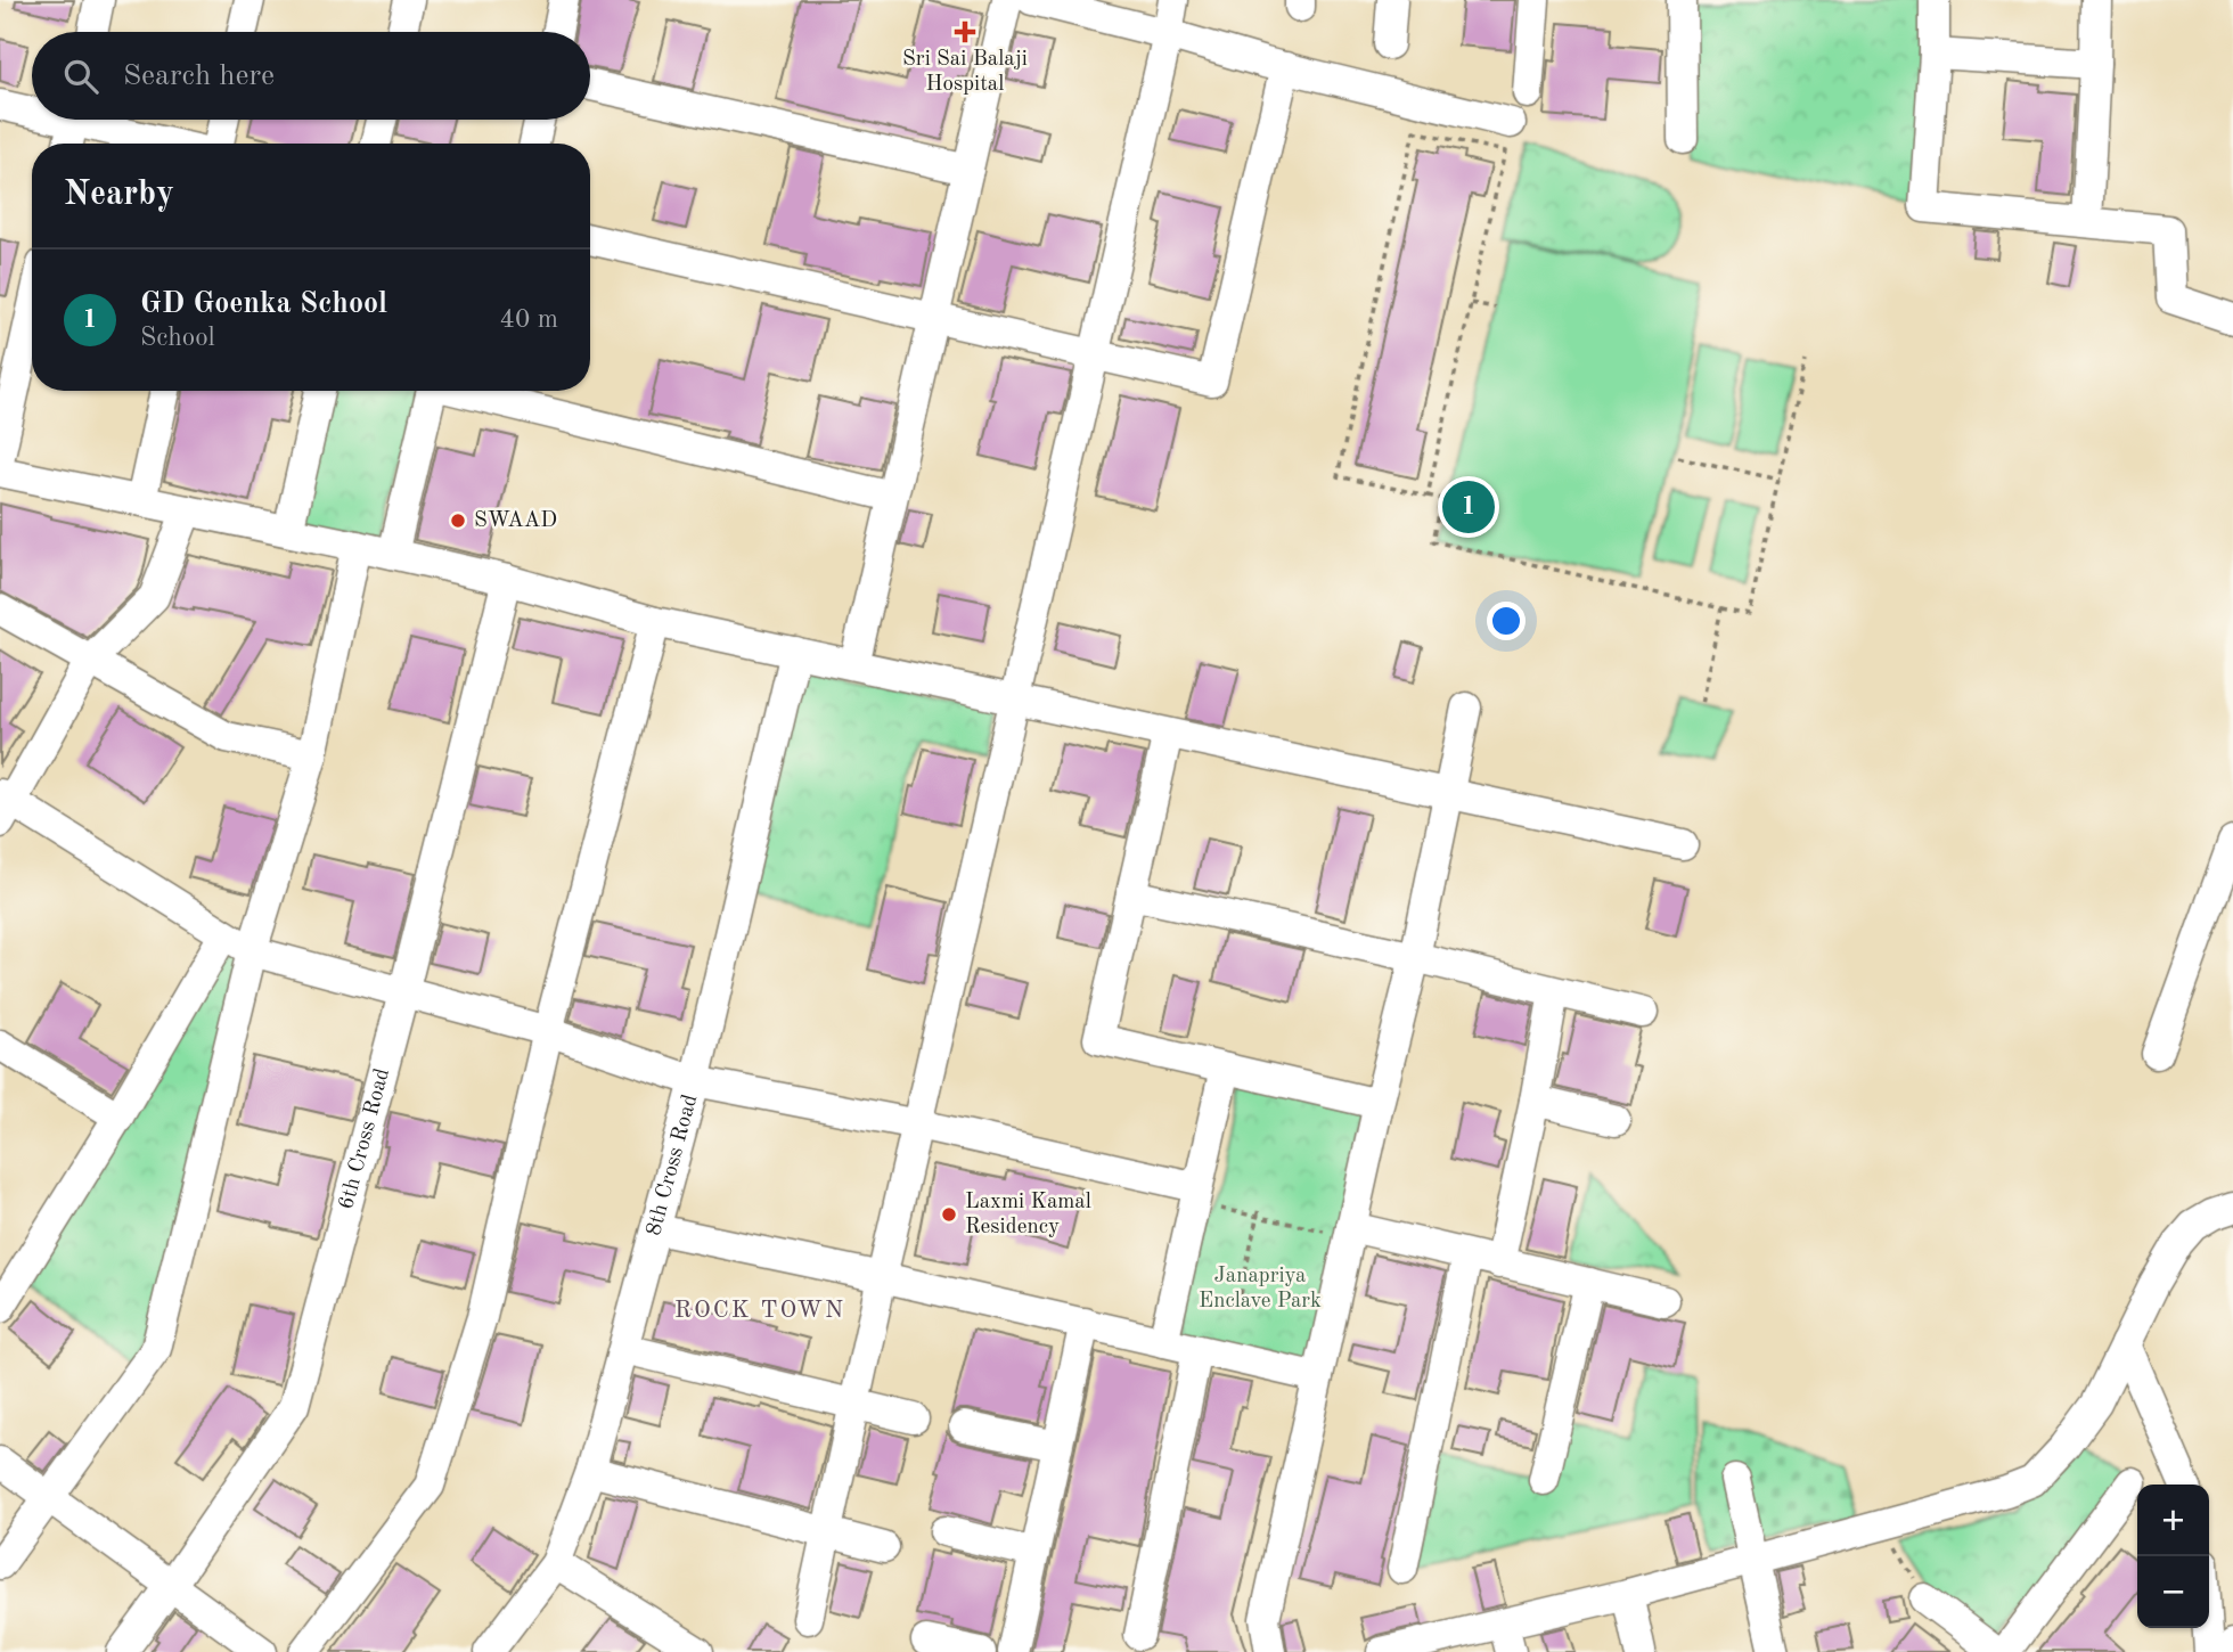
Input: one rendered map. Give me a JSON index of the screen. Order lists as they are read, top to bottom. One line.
{"streets":{"street":["6th Cross Road","8th Cross Road"]},"districts":["ROCK TOWN"],"parks":["Janapriya Enclave Park"],"places":{"health":["Sri Sai Balaji Hospital"],"other":["SWAAD","Laxmi Kamal Residency"]},"page":{"search":"Search here","heading":"Nearby","list":[{"mark":"1","name":"GD Goenka School","note":"School","value":"40 m"}],"pins":"1","map_buttons":["+","−"]}}
